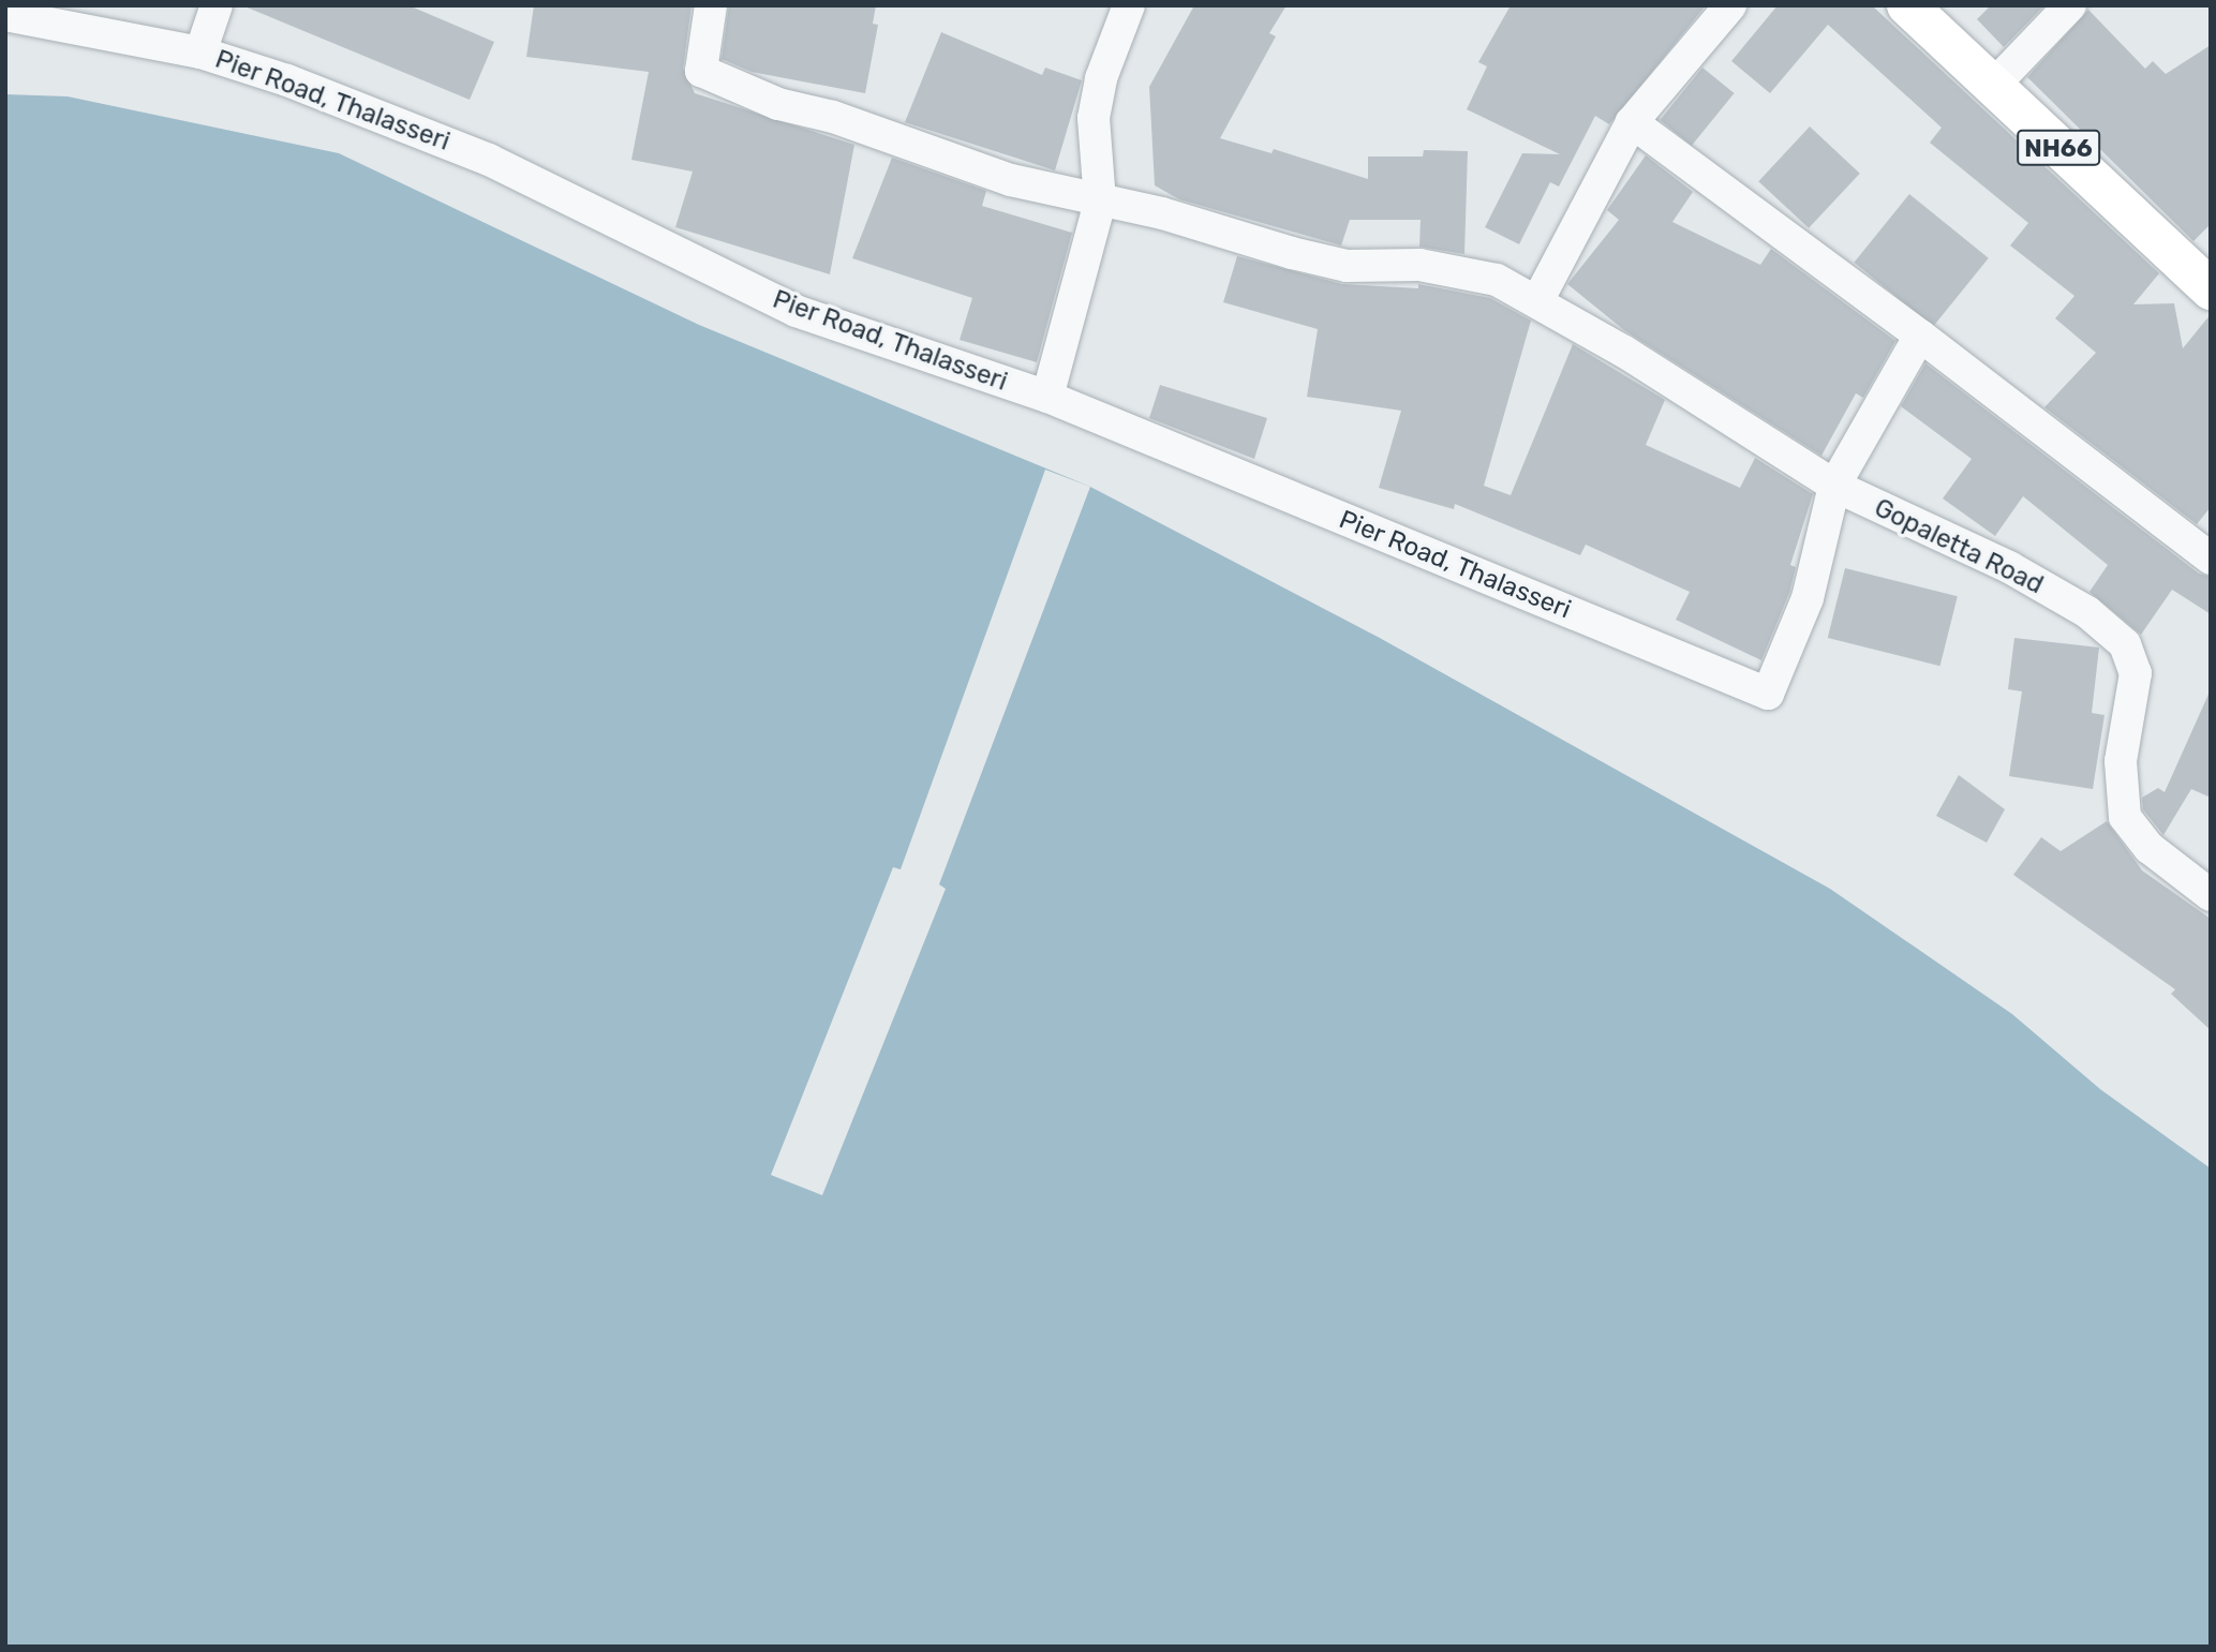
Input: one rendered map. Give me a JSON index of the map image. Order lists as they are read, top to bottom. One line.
{"streets":{"main road":["NH66"],"street":["Pier Road, Thalasseri","Gopaletta Road"]},"crossings":[["Pier Road, Thalasseri","Gopaletta Road"]]}
